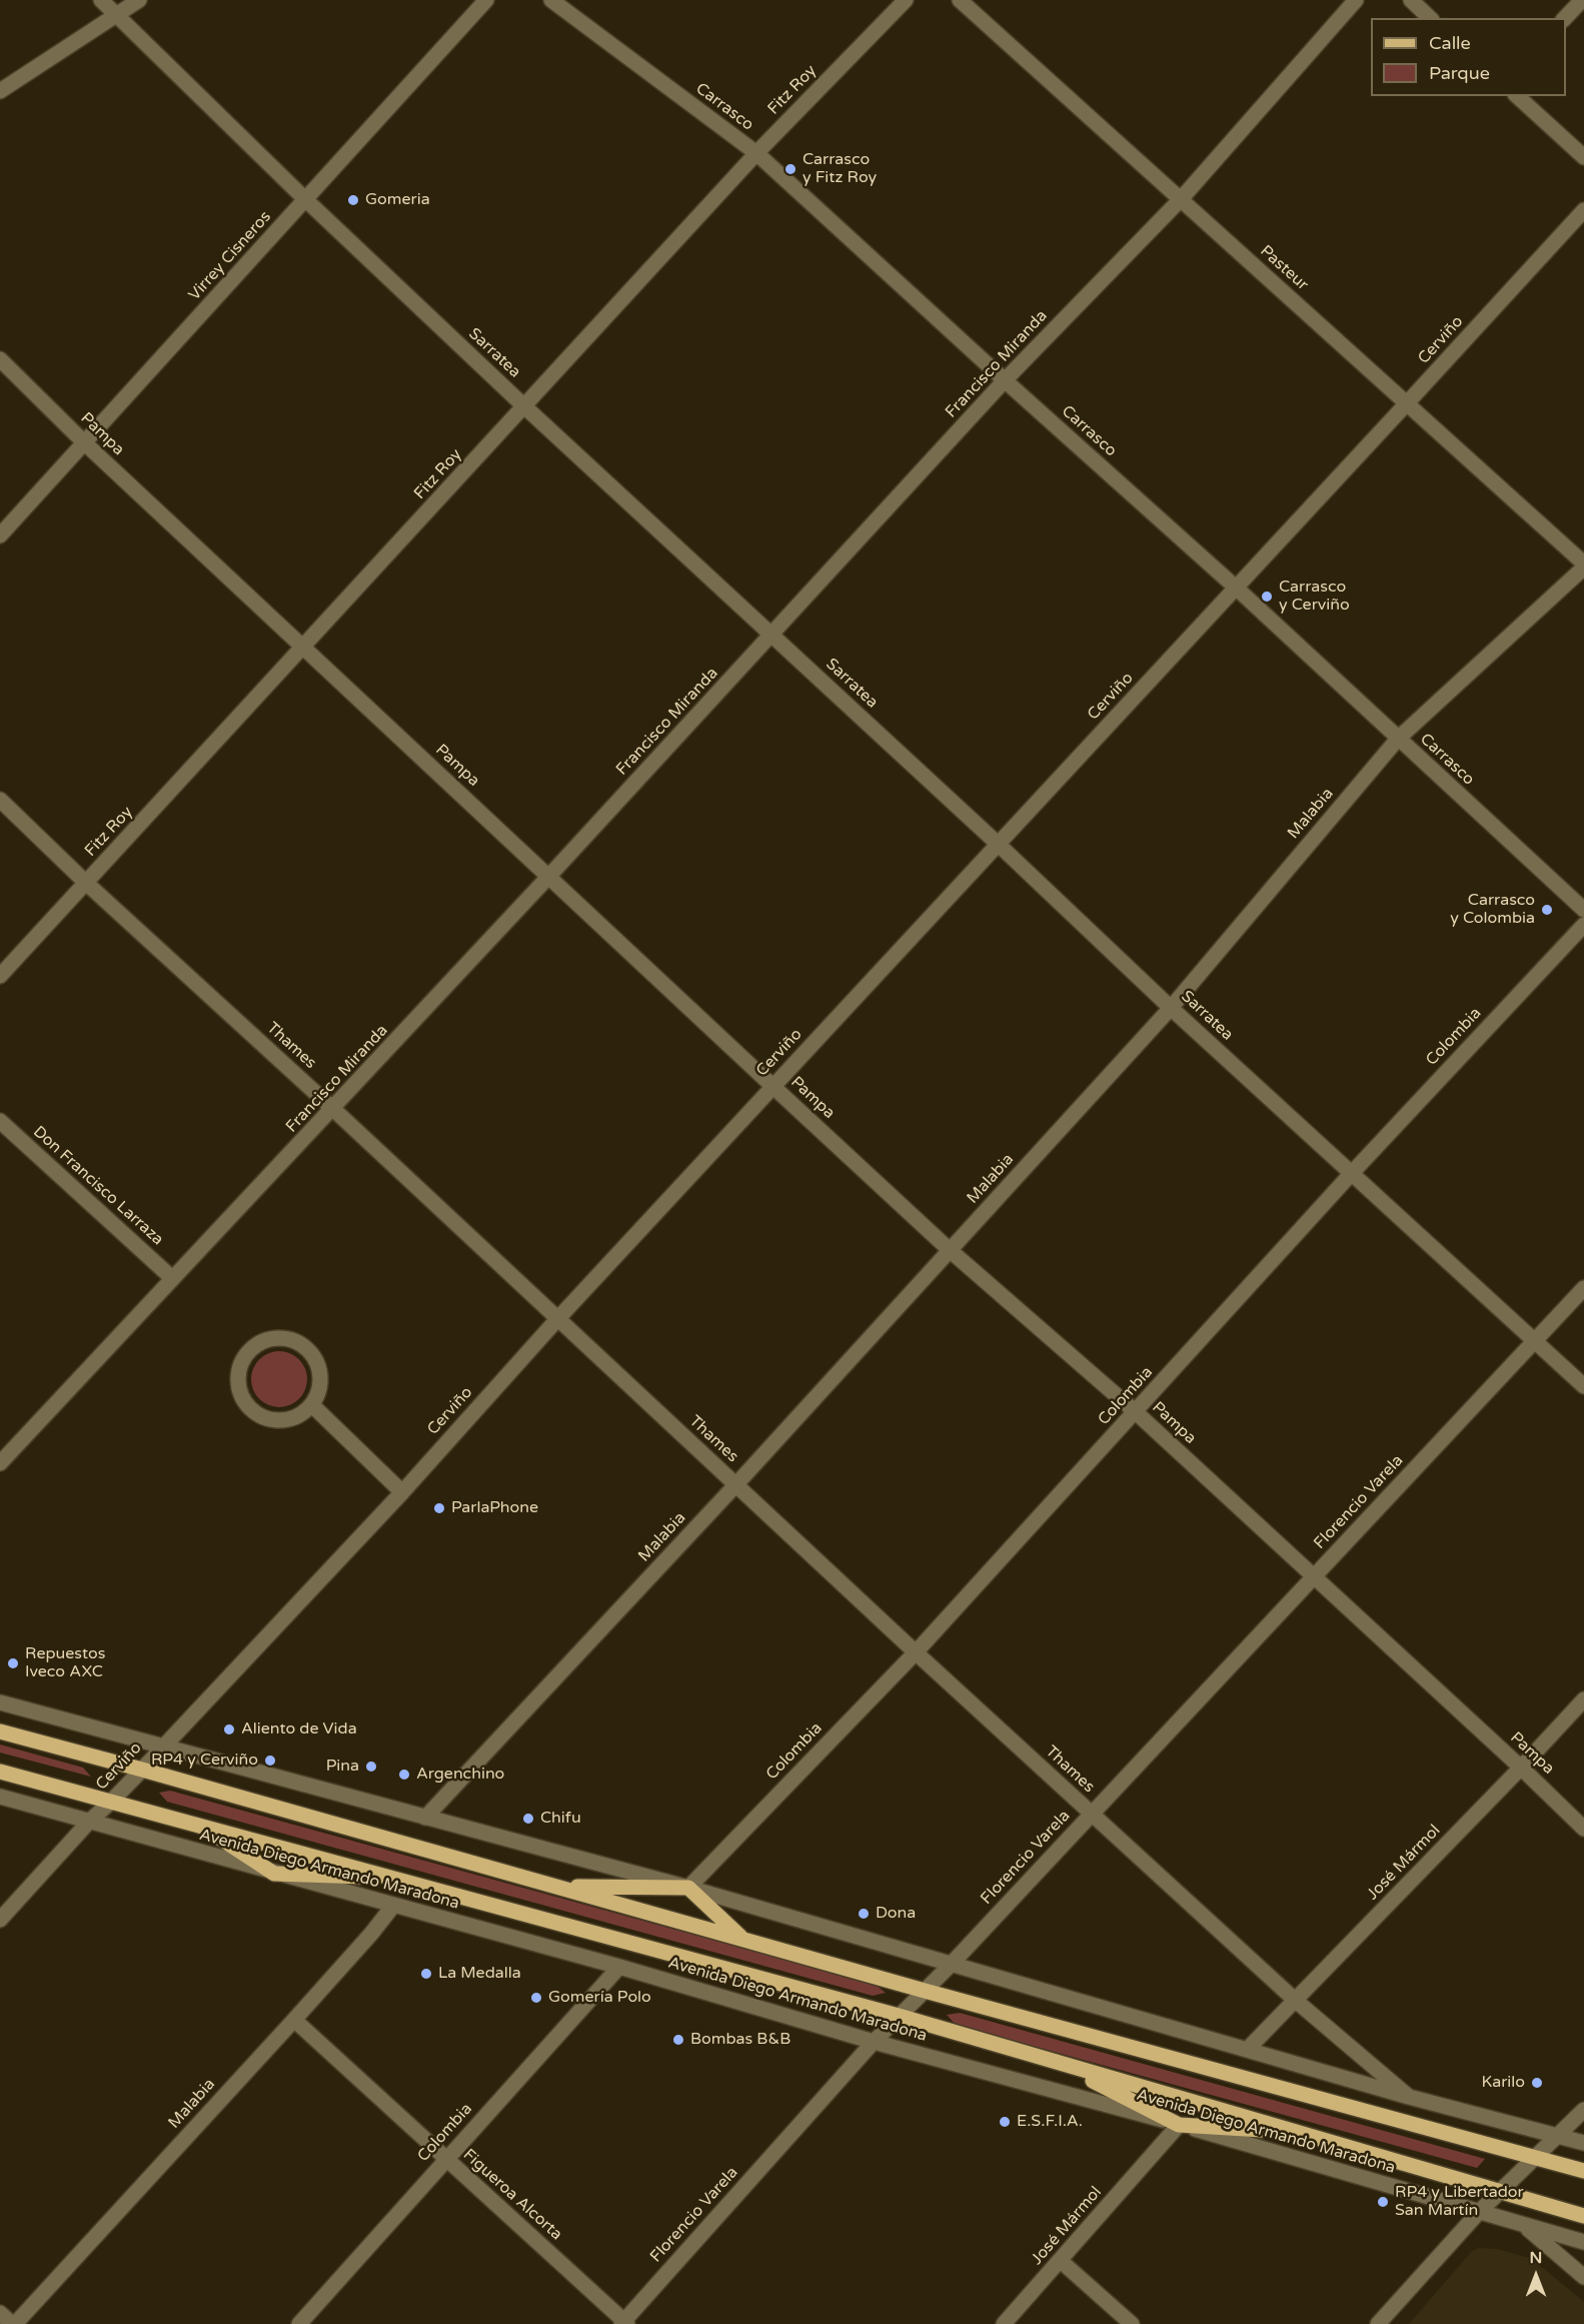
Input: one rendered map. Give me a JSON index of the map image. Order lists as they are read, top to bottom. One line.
{"streets":{"main road":["Avenida Diego Armando Maradona"],"street":["Fitz Roy","Carrasco","Virrey Cisneros","Pasteur","Cerviño","Sarratea","Francisco Miranda","Pampa","Malabia","Colombia","Thames","Don Francisco Larraza","Florencio Varela","José Mármol","Figueroa Alcorta"]},"crossings":[["Fitz Roy","Carrasco"],["Fitz Roy","Sarratea"],["Fitz Roy","Pampa"],["Fitz Roy","Thames"],["Carrasco","Cerviño"],["Carrasco","Francisco Miranda"],["Carrasco","Malabia"],["Virrey Cisneros","Sarratea"],["Virrey Cisneros","Pampa"],["Pasteur","Cerviño"],["Pasteur","Francisco Miranda"],["Pasteur","Malabia"],["Cerviño","Sarratea"],["Cerviño","Pampa"],["Cerviño","Thames"],["Cerviño","Avenida Diego Armando Maradona"],["Sarratea","Francisco Miranda"],["Sarratea","Malabia"],["Sarratea","Colombia"],["Sarratea","Florencio Varela"],["Francisco Miranda","Pampa"],["Francisco Miranda","Thames"],["Francisco Miranda","Don Francisco Larraza"],["Pampa","Malabia"],["Pampa","Colombia"],["Pampa","Florencio Varela"],["Pampa","José Mármol"],["Malabia","Thames"],["Malabia","Avenida Diego Armando Maradona"],["Malabia","Figueroa Alcorta"],["Colombia","Thames"],["Colombia","Avenida Diego Armando Maradona"],["Colombia","Figueroa Alcorta"],["Thames","Florencio Varela"],["Thames","José Mármol"],["Florencio Varela","Avenida Diego Armando Maradona"],["Florencio Varela","Figueroa Alcorta"],["José Mármol","Avenida Diego Armando Maradona"]],"places":["Carrasco y Fitz Roy","Gomeria","Carrasco y Cerviño","Carrasco y Colombia","ParlaPhone","Repuestos Iveco AXC","Aliento de Vida","RP4 y Cerviño","Pina","Argenchino","Chifu","Dona","La Medalla","Gomería Polo","Bombas B&B","Karilo","E.S.F.I.A.","RP4 y Libertador San Martín"],"legend":["Calle","Parque"],"north":"top"}
